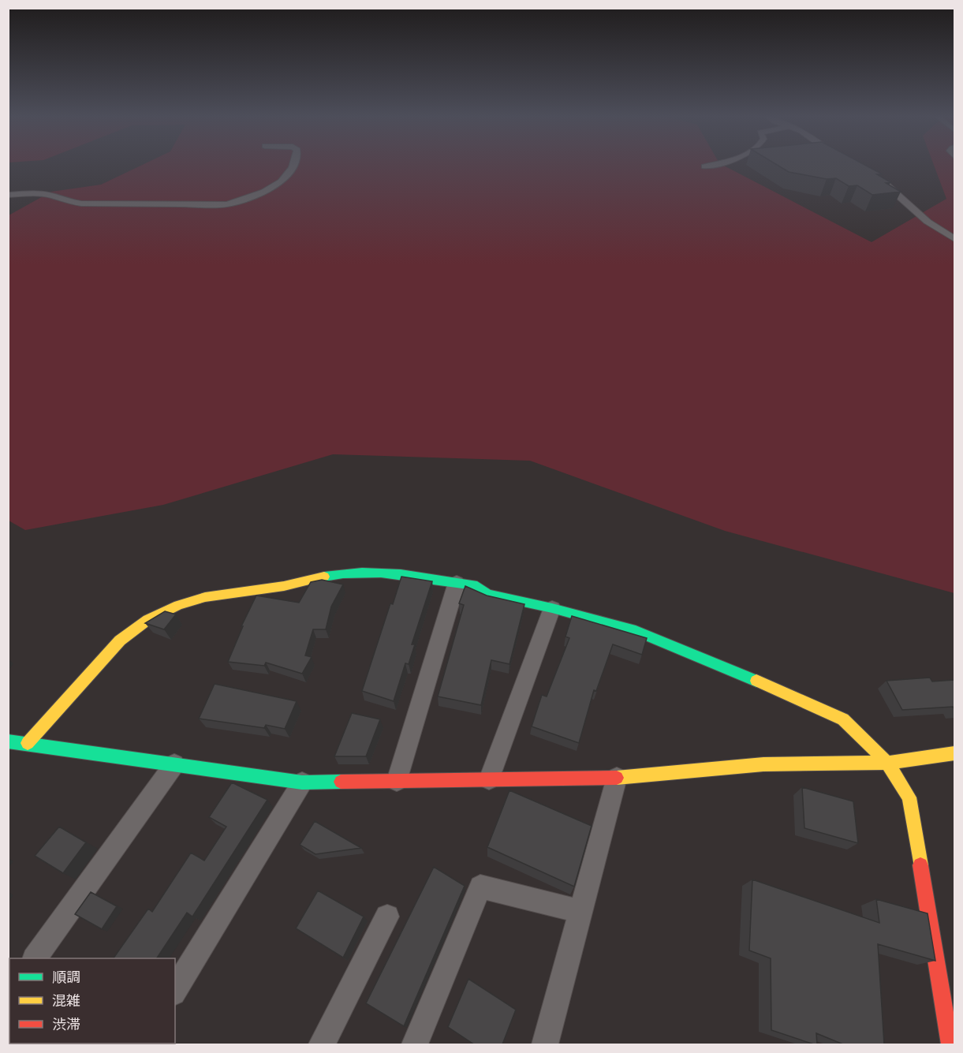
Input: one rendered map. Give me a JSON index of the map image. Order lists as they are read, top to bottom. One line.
{"legend":["順調","混雑","渋滞"]}
